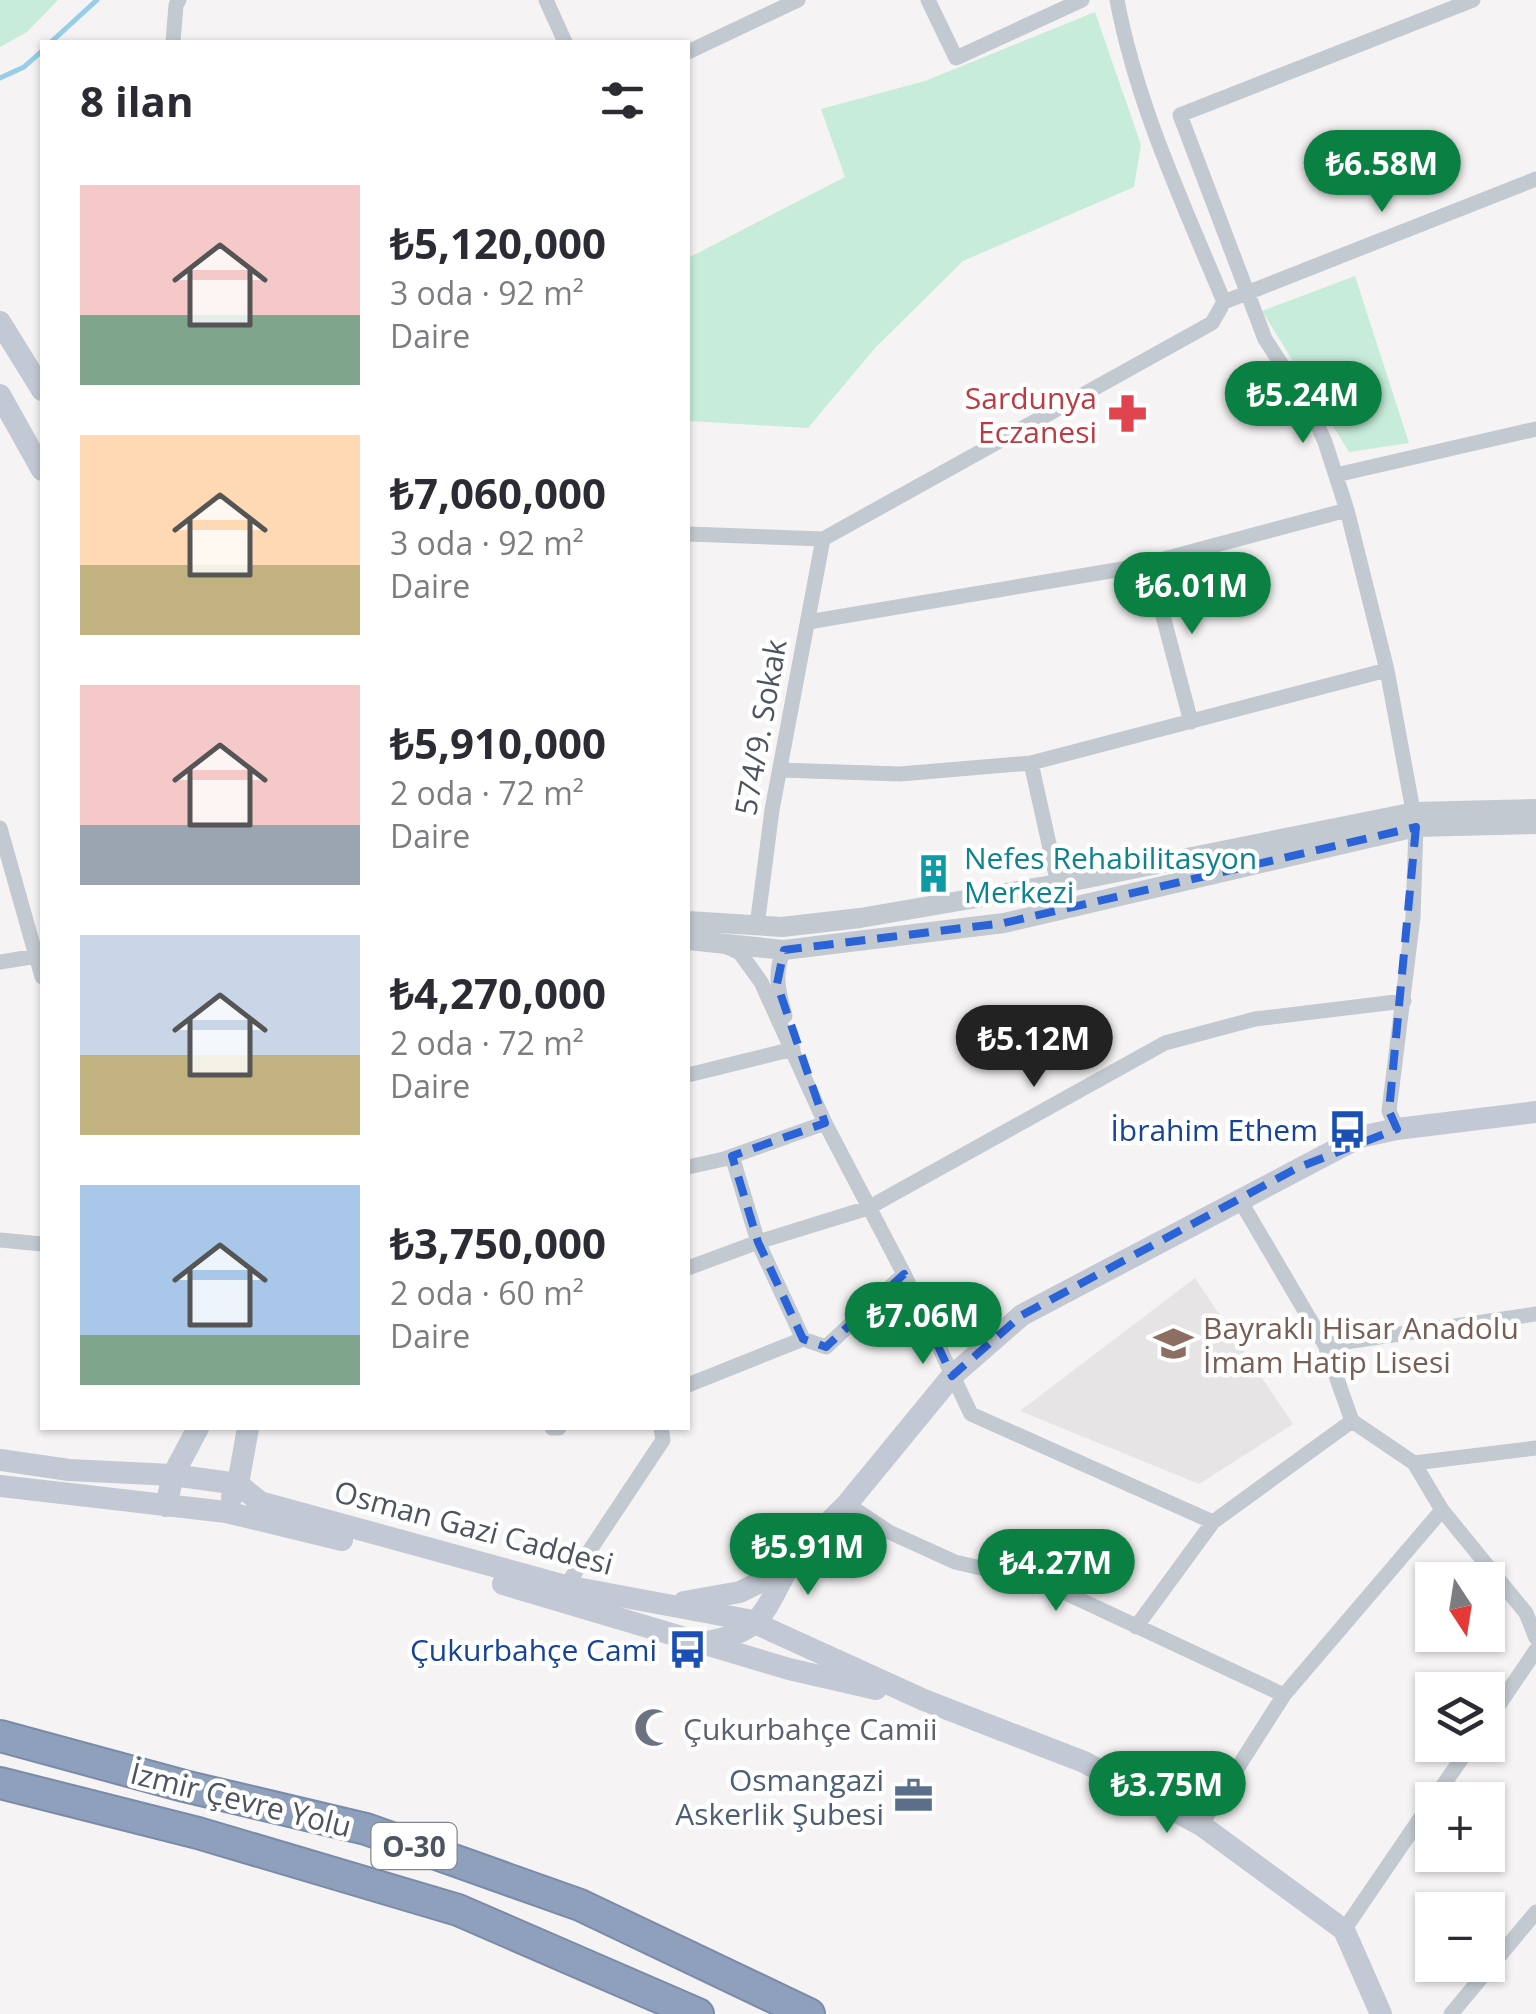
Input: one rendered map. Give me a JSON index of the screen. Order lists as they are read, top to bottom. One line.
{"streets":{"highway":["İzmir Çevre Yolu","O-30"],"main road":["Osman Gazi Caddesi"],"street":["574/9. Sokak"]},"places":{"pharmacy":["Sardunya Eczanesi"],"building":["Nefes Rehabilitasyon Merkezi"],"bus stop":["İbrahim Ethem","Çukurbahçe Cami"],"school or university":["Bayraklı Hisar Anadolu İmam Hatip Lisesi"],"mosque":["Çukurbahçe Camii"],"office":["Osmangazi Askerlik Şubesi"]},"north":"bottom","page":{"heading":"8 ilan","price":["₺6.58M","₺5.24M","₺6.01M","₺5.12M","₺7.06M","₺5.91M","₺4.27M","₺3.75M"],"list":[{"name":"₺5,120,000","note":"3 oda · 92 m² · Daire"},{"name":"₺7,060,000","note":"3 oda · 92 m² · Daire"},{"name":"₺5,910,000","note":"2 oda · 72 m² · Daire"},{"name":"₺4,270,000","note":"2 oda · 72 m² · Daire"},{"name":"₺3,750,000","note":"2 oda · 60 m² · Daire"}],"map_buttons":["+","−"]}}
